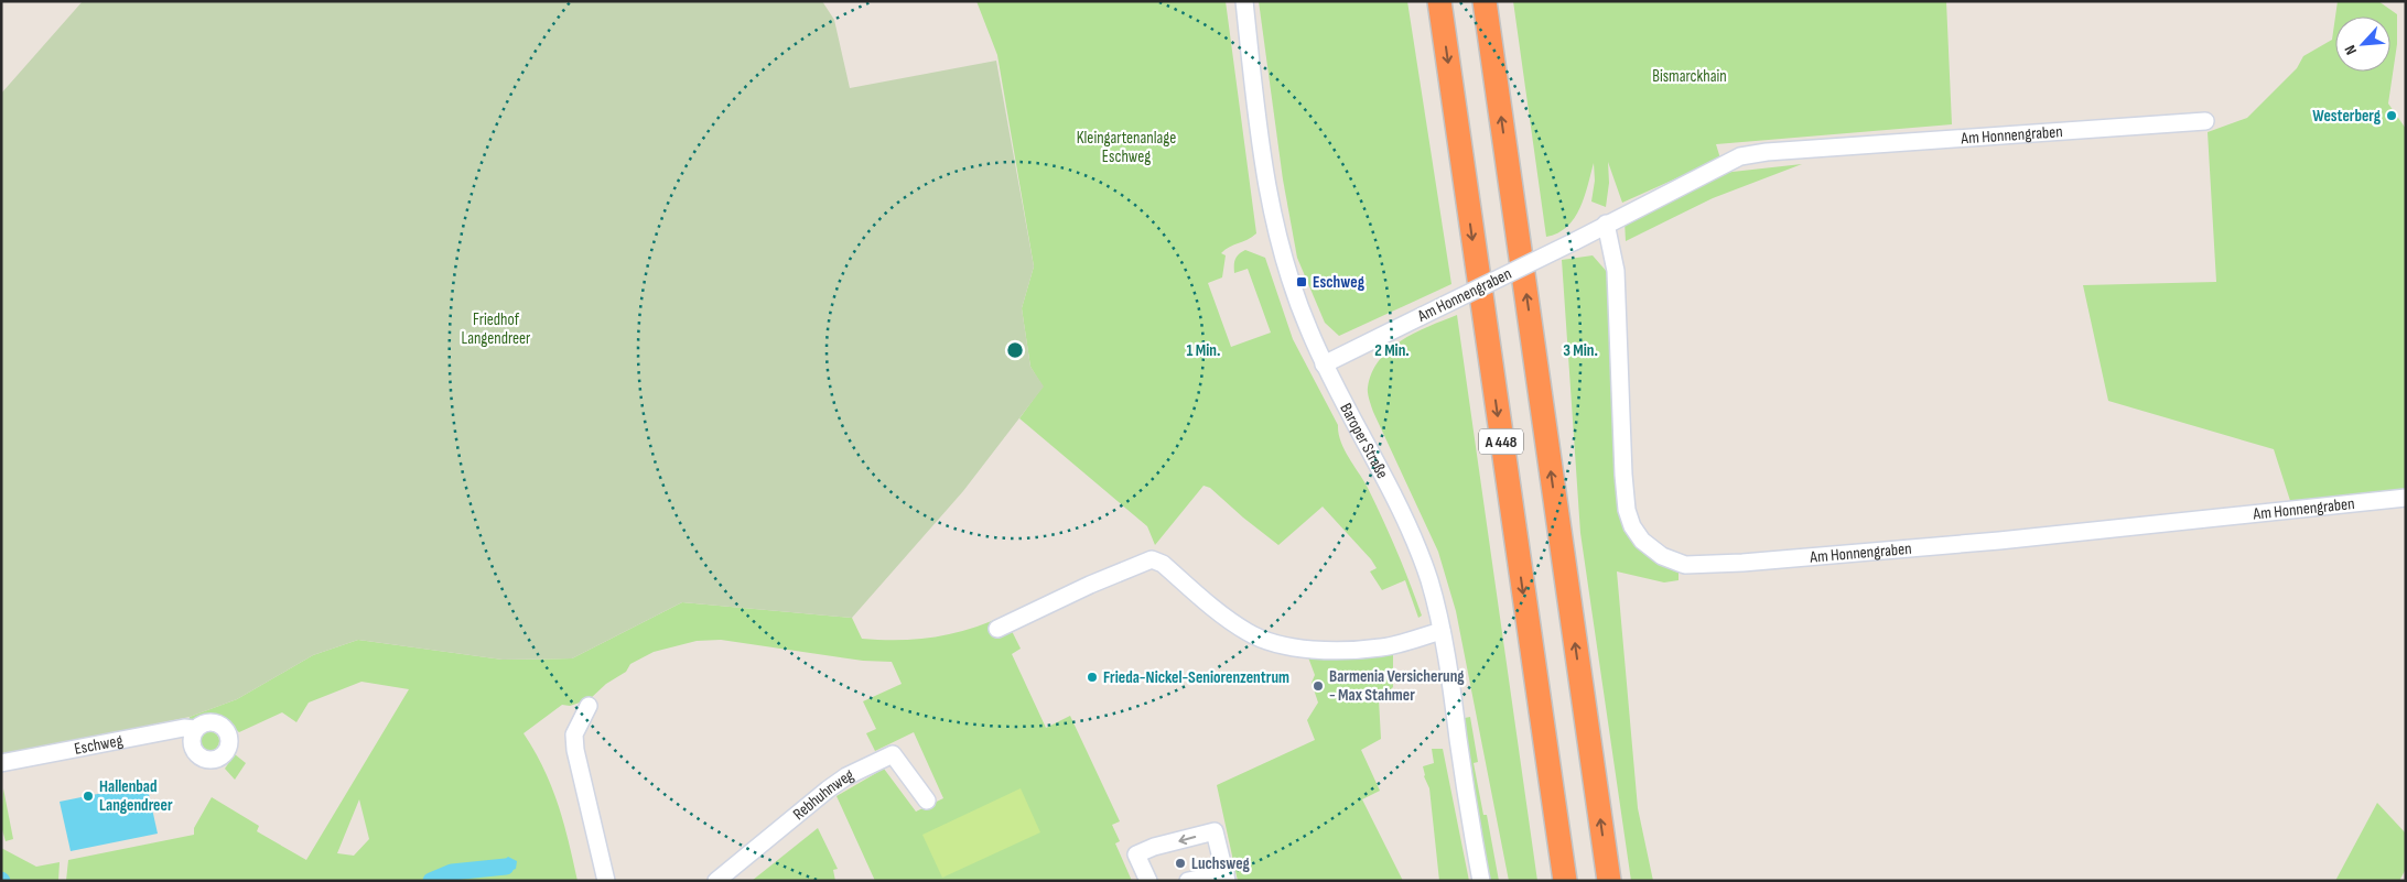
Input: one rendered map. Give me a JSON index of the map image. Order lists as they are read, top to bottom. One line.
{"streets":{"highway":["A 448"],"street":["Am Honnengraben","Baroper Straße","Eschweg","Rebhuhnweg"]},"crossings":[["Am Honnengraben","Baroper Straße"]],"parks":["Bismarckhain","Kleingartenanlage Eschweg","Friedhof Langendreer"],"places":{"other":["Westerberg","Frieda-Nickel-Seniorenzentrum","Barmenia Versicherung - Max Stahmer","Hallenbad Langendreer","Luchsweg"],"transit":["Eschweg"]},"north":"bottom left","rings":["1 Min.","2 Min.","3 Min."]}
